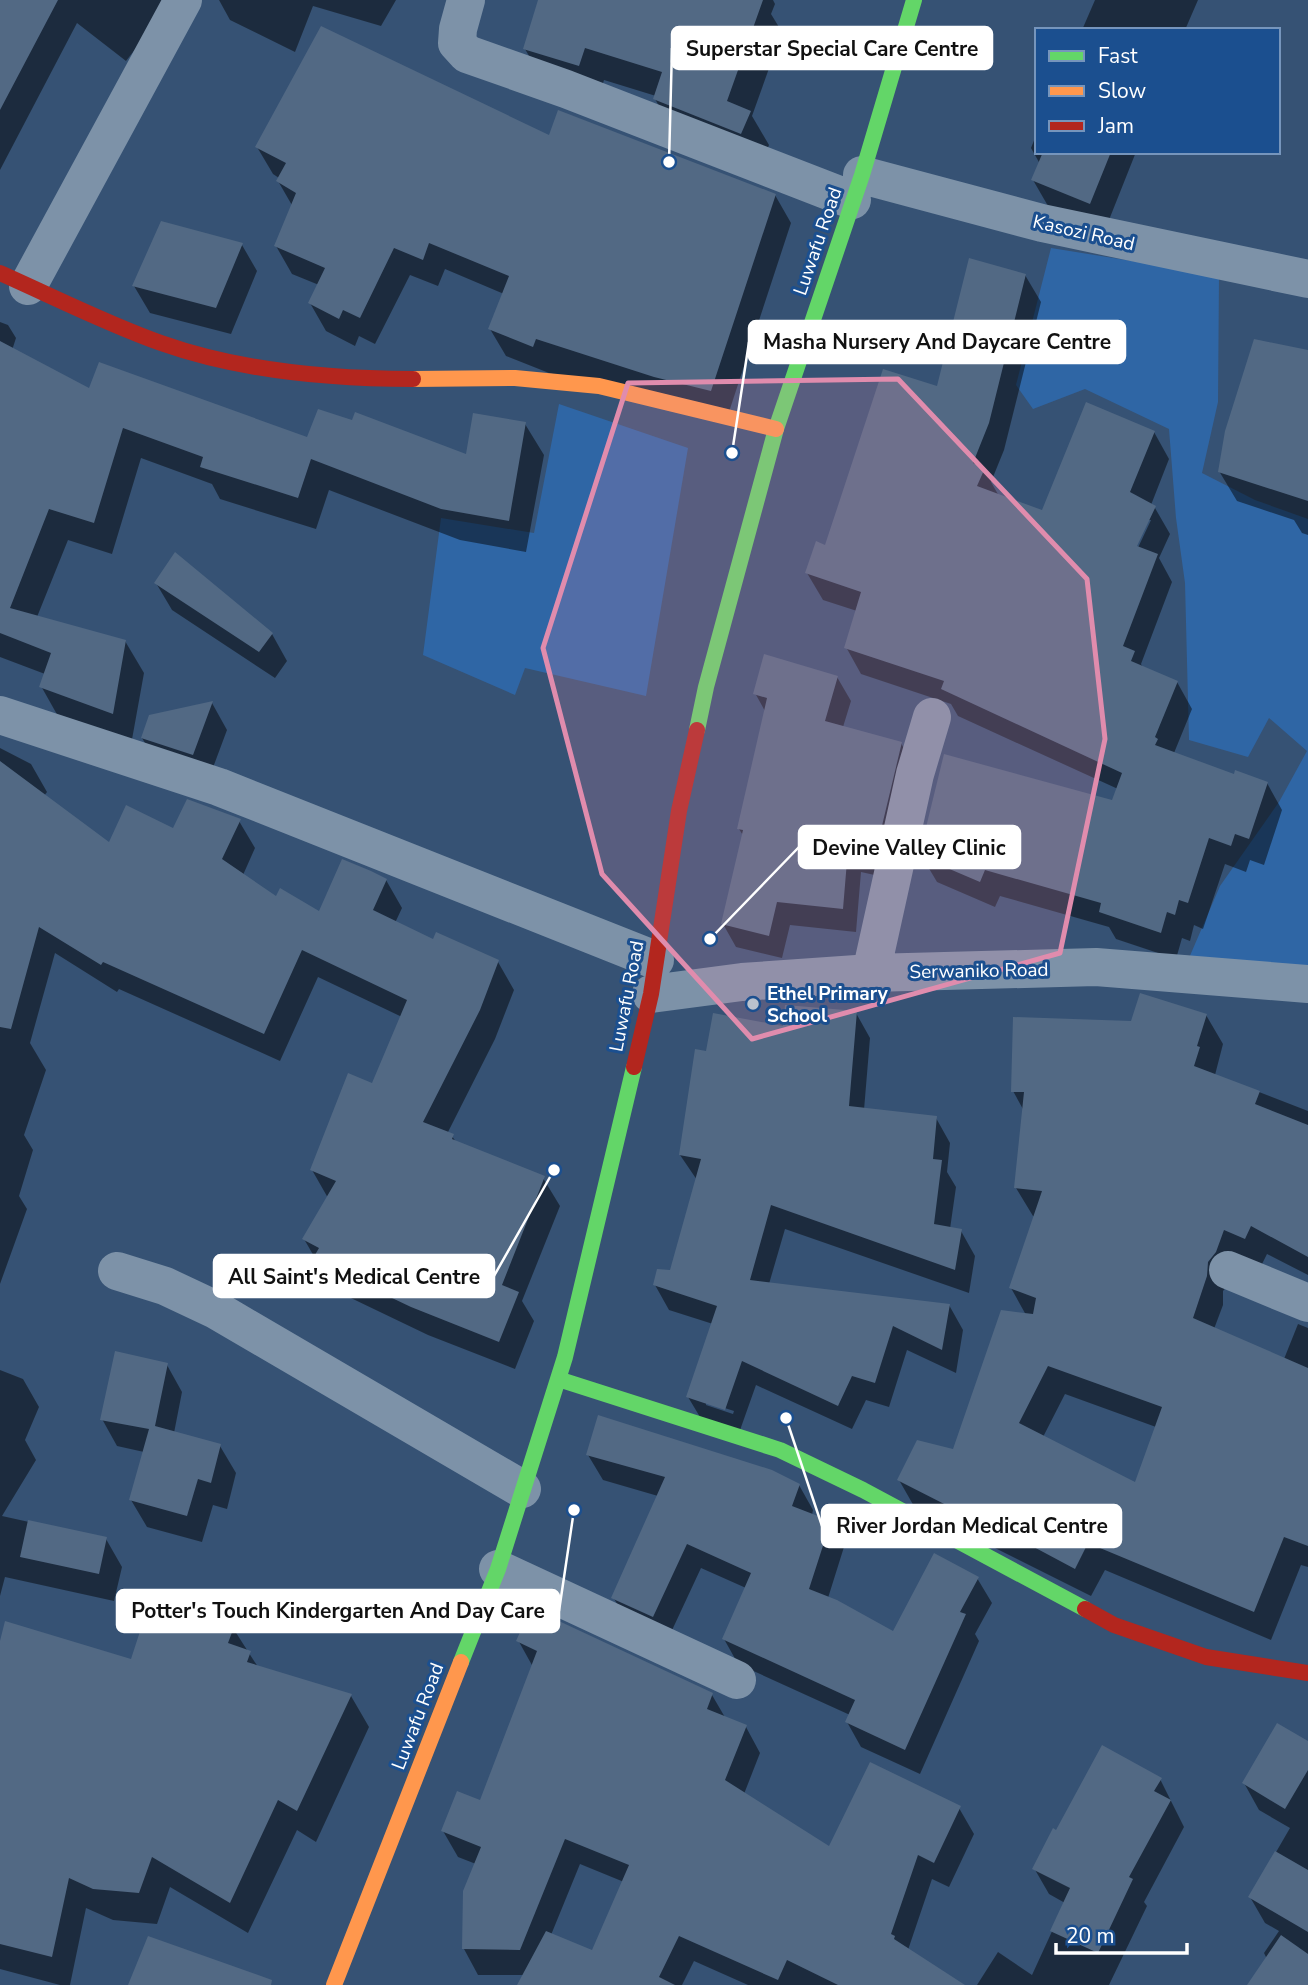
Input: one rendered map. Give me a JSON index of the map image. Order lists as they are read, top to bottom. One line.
{"streets":{"street":["Kasozi Road","Luwafu Road","Serwaniko Road"]},"crossings":[["Kasozi Road","Luwafu Road"],["Luwafu Road","Serwaniko Road"]],"places":["Superstar Special Care Centre","Masha Nursery And Daycare Centre","Devine Valley Clinic","Ethel Primary School","All Saint's Medical Centre","River Jordan Medical Centre","Potter's Touch Kindergarten And Day Care"],"legend":["Fast","Slow","Jam"],"scale_bar":"20 m"}
